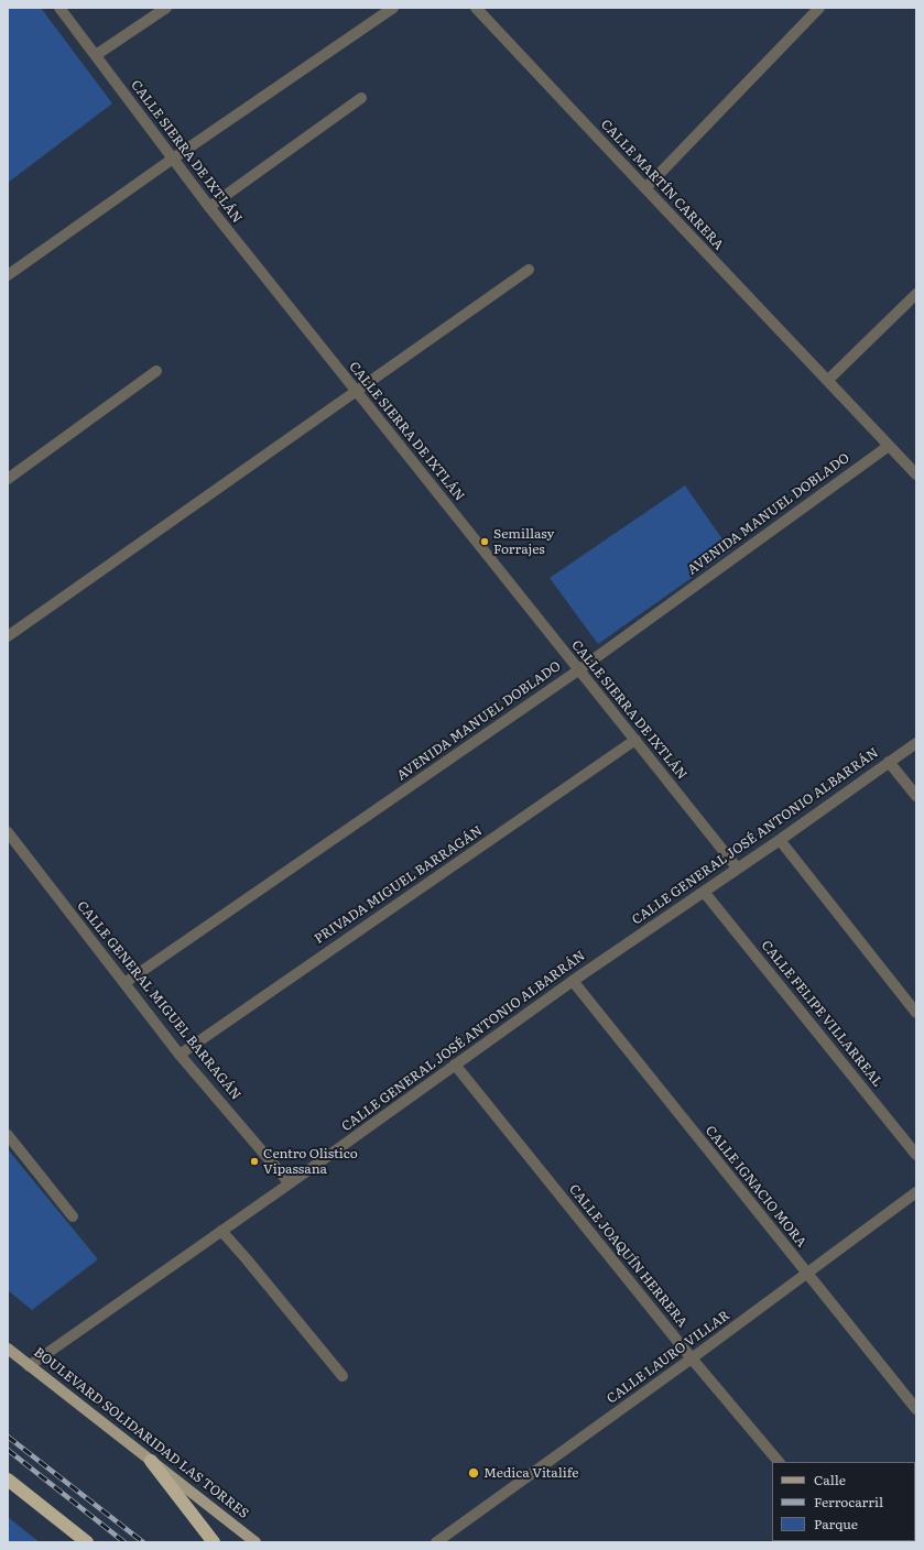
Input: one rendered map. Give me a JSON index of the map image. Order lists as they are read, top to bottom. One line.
{"streets":{"main road":["BOULEVARD SOLIDARIDAD LAS TORRES"],"street":["CALLE SIERRA DE IXTLÁN","CALLE MARTÍN CARRERA","AVENIDA MANUEL DOBLADO","CALLE GENERAL JOSÉ ANTONIO ALBARRÁN","PRIVADA MIGUEL BARRAGÁN","CALLE GENERAL MIGUEL BARRAGÁN","CALLE FELIPE VILLARREAL","CALLE IGNACIO MORA","CALLE JOAQUÍN HERRERA","CALLE LAURO VILLAR"]},"crossings":[["CALLE SIERRA DE IXTLÁN","AVENIDA MANUEL DOBLADO"],["CALLE SIERRA DE IXTLÁN","CALLE GENERAL JOSÉ ANTONIO ALBARRÁN"],["CALLE SIERRA DE IXTLÁN","PRIVADA MIGUEL BARRAGÁN"],["CALLE MARTÍN CARRERA","AVENIDA MANUEL DOBLADO"],["AVENIDA MANUEL DOBLADO","CALLE GENERAL MIGUEL BARRAGÁN"],["CALLE GENERAL JOSÉ ANTONIO ALBARRÁN","CALLE GENERAL MIGUEL BARRAGÁN"],["CALLE GENERAL JOSÉ ANTONIO ALBARRÁN","CALLE FELIPE VILLARREAL"],["CALLE GENERAL JOSÉ ANTONIO ALBARRÁN","CALLE IGNACIO MORA"],["CALLE GENERAL JOSÉ ANTONIO ALBARRÁN","CALLE JOAQUÍN HERRERA"],["CALLE GENERAL JOSÉ ANTONIO ALBARRÁN","BOULEVARD SOLIDARIDAD LAS TORRES"],["PRIVADA MIGUEL BARRAGÁN","CALLE GENERAL MIGUEL BARRAGÁN"],["CALLE IGNACIO MORA","CALLE LAURO VILLAR"],["CALLE JOAQUÍN HERRERA","CALLE LAURO VILLAR"]],"places":["Semillasy Forrajes","Centro Olistico Vipassana","Medica Vitalife"],"legend":["Calle","Ferrocarril","Parque"]}
